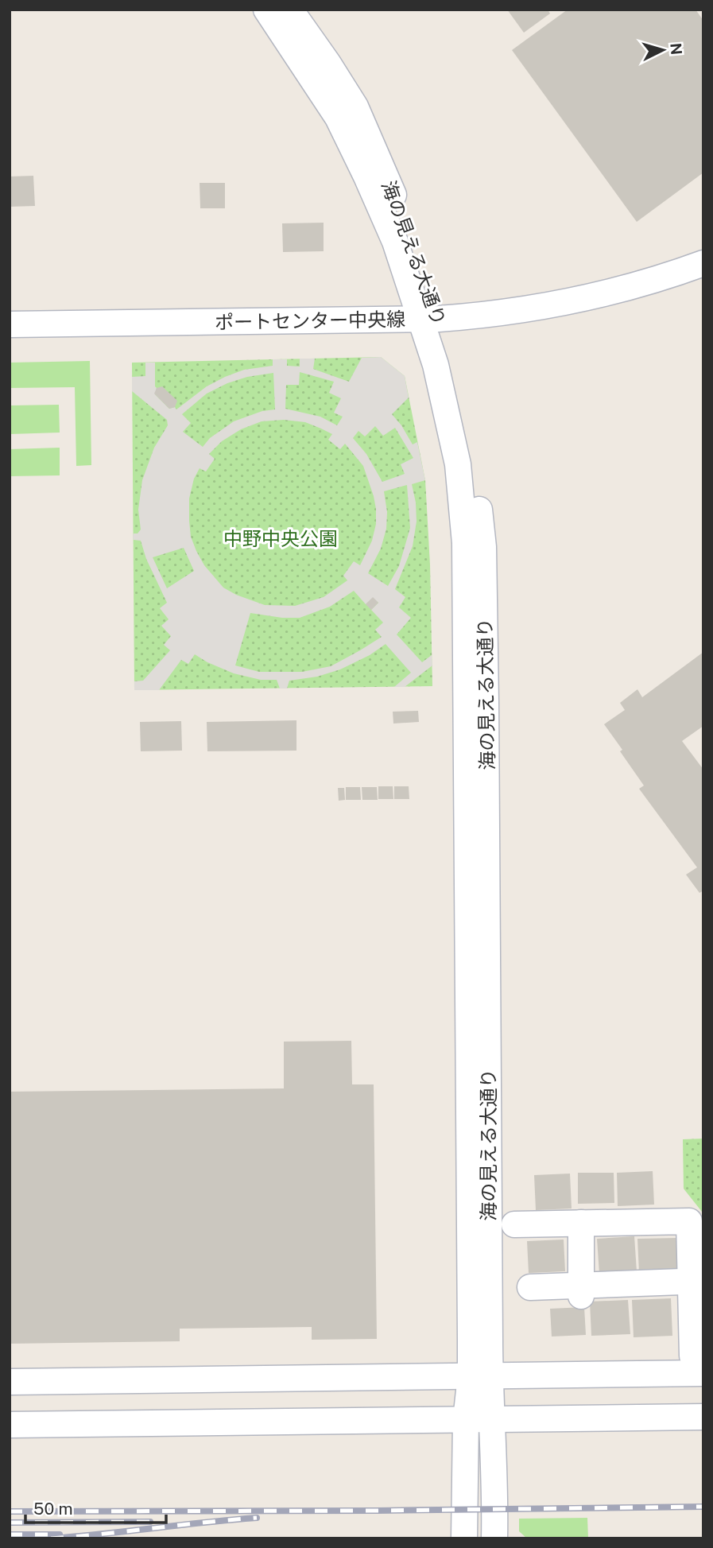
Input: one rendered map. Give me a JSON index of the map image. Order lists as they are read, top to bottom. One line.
{"streets":{"street":["海の見える大通り","ポートセンター中央線"]},"crossings":[["海の見える大通り","ポートセンター中央線"]],"parks":["中野中央公園"],"scale_bar":"50 m","north":"right"}
